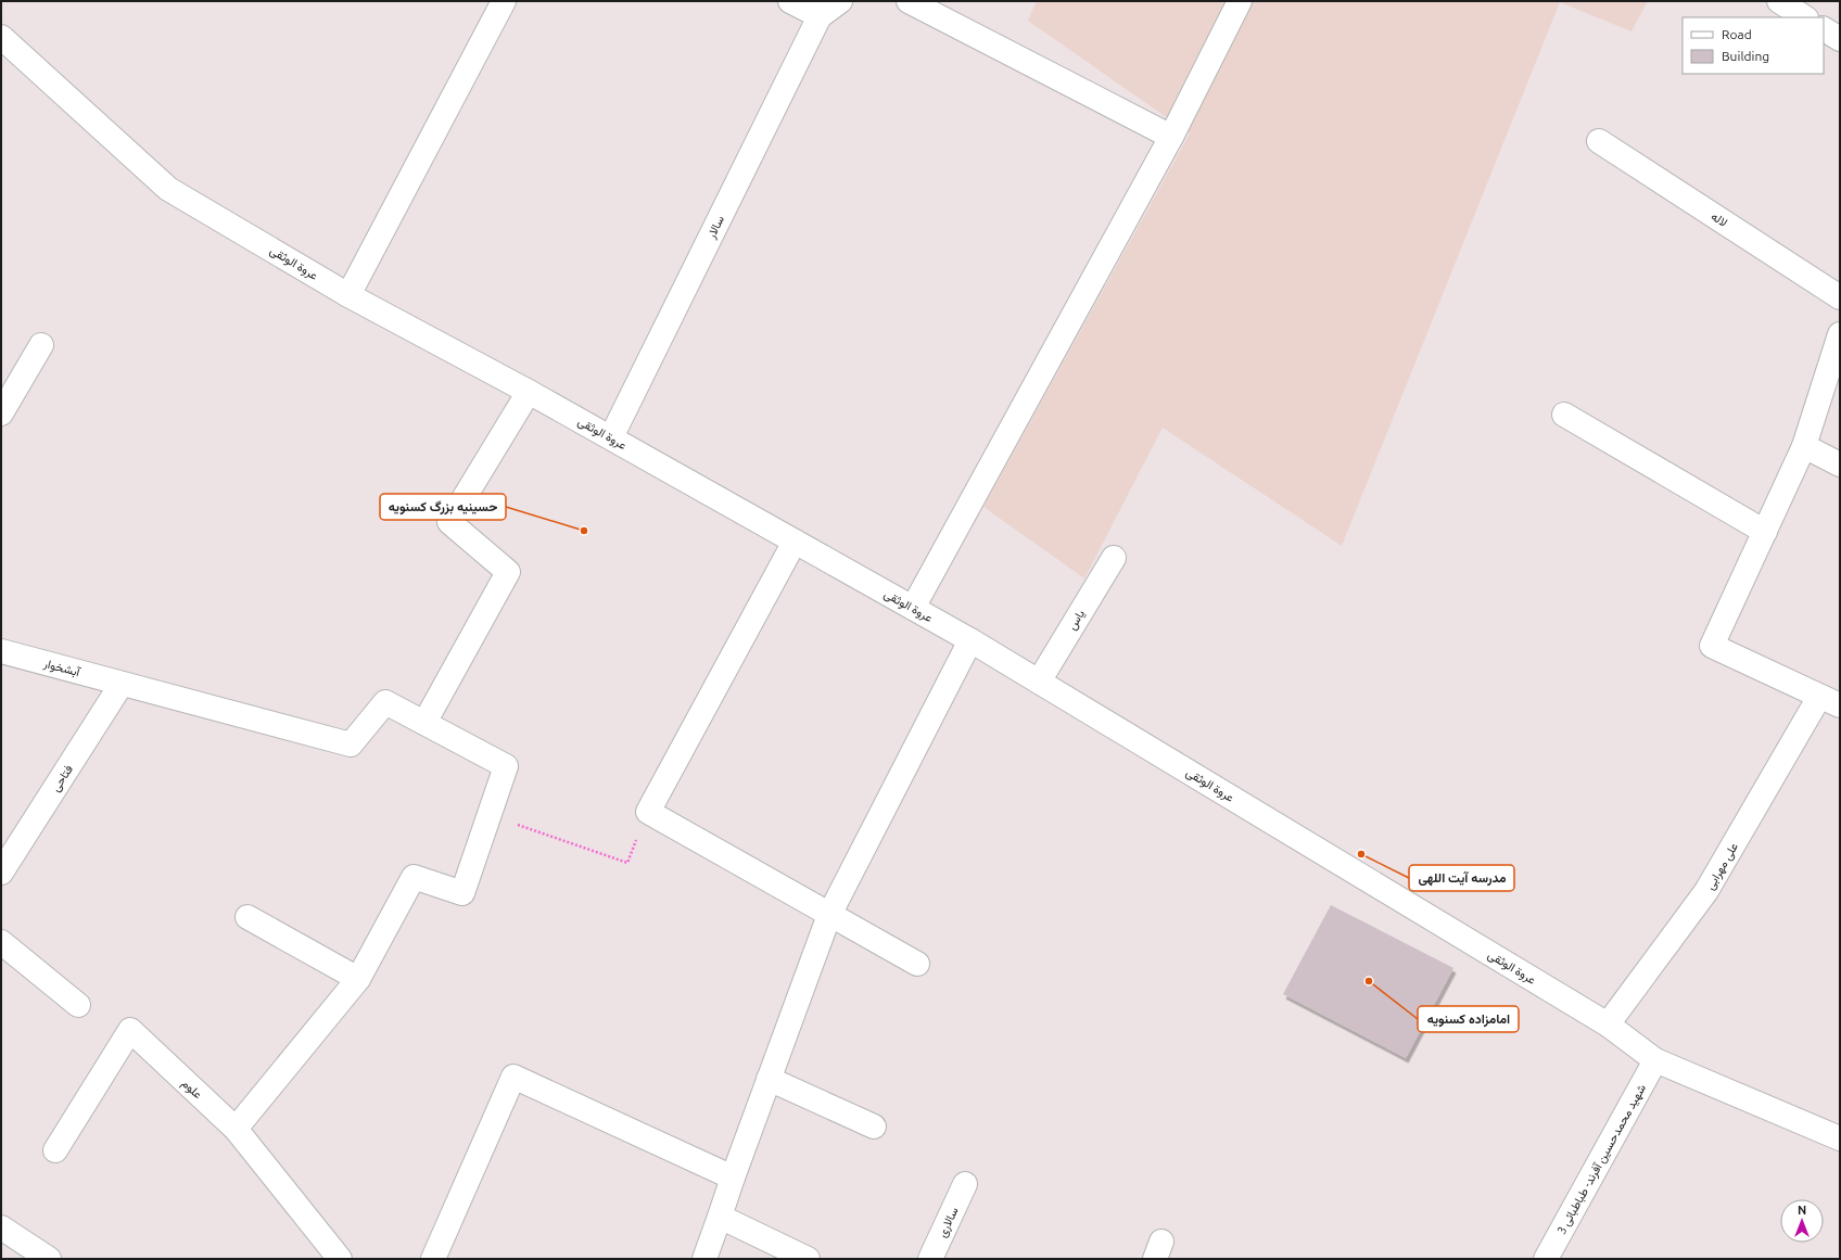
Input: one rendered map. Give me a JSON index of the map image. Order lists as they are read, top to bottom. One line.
{"streets":{"street":["لاله","سالار","عروة الوثقی","یاس","آبشخوار","فتاحی","علی مهرابی","علوم","شهید محمدحسین آفرند- طباطبائی 3","سالاری"]},"crossings":[["سالار","عروة الوثقی"],["عروة الوثقی","یاس"],["عروة الوثقی","علی مهرابی"],["عروة الوثقی","شهید محمدحسین آفرند- طباطبائی 3"],["آبشخوار","فتاحی"]],"places":["حسینیه بزرگ کسنویه","مدرسه آیت اللهی","امامزاده کسنویه"],"legend":["Road","Building"],"north":"top"}
